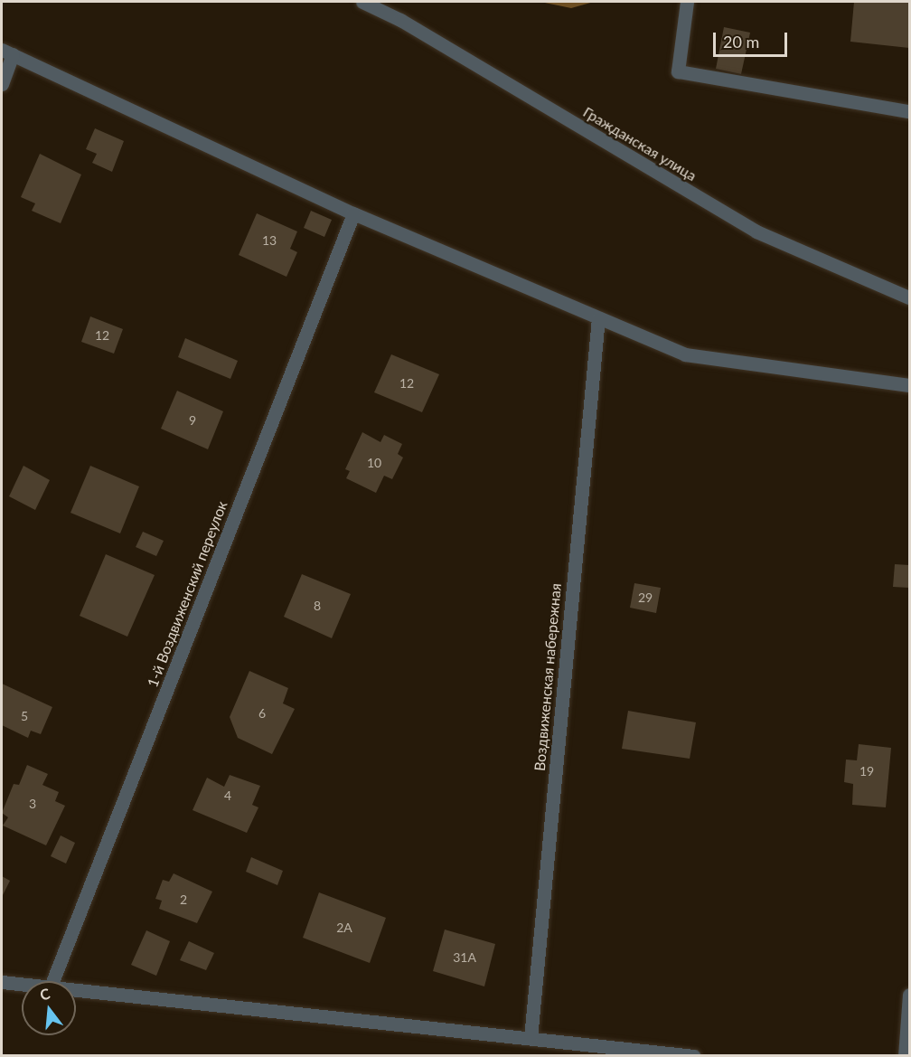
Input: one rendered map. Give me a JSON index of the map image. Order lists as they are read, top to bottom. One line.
{"streets":{"street":["Гражданская улица","1-й Воздвиженский переулок","Воздвиженская набережная"]},"house_numbers":["13","12","12","9","10","29","8","6","5","19","4","3","2","2А","31А"],"scale_bar":"20 m","north":"top"}
